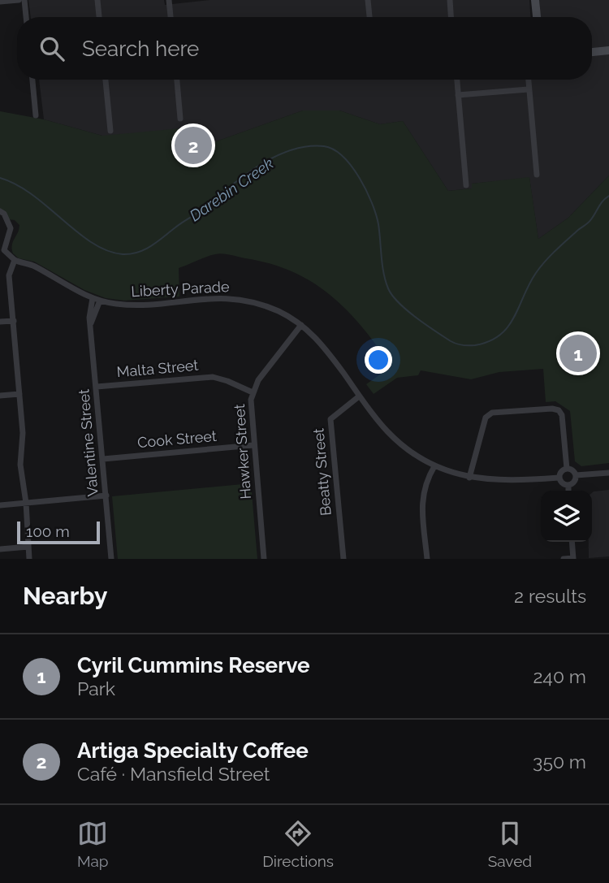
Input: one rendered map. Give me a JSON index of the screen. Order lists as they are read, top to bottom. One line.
{"streets":{"street":["Liberty Parade","Malta Street","Cook Street","Valentine Street","Hawker Street","Beatty Street"]},"crossings":[["Liberty Parade","Valentine Street"],["Liberty Parade","Hawker Street"],["Liberty Parade","Beatty Street"],["Malta Street","Valentine Street"],["Malta Street","Hawker Street"],["Cook Street","Valentine Street"],["Cook Street","Hawker Street"]],"water":["Darebin Creek"],"scale_bar":"100 m","page":{"search":"Search here","pins":["2","1"],"scale":"100 m","heading":["Nearby","2 results"],"list":[{"mark":"1","name":"Cyril Cummins Reserve","note":"Park","value":"240 m"},{"mark":"2","name":"Artiga Specialty Coffee","note":"Café · Mansfield Street","value":"350 m"}],"nav":["Map","Directions","Saved"]}}
